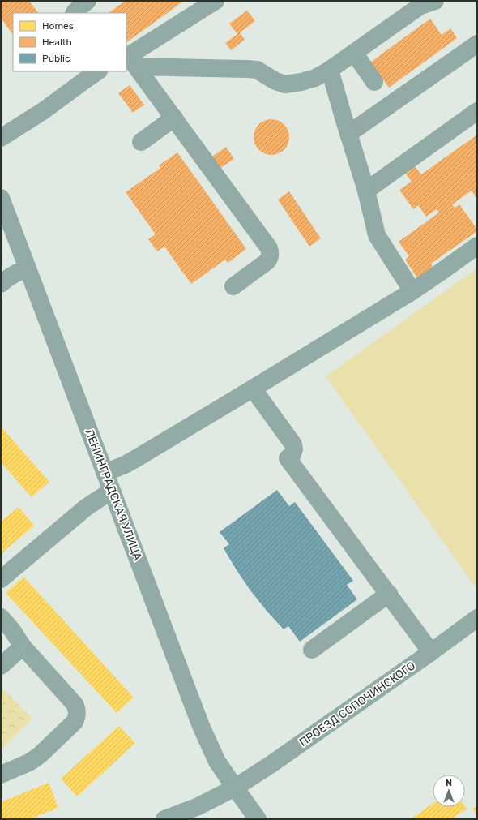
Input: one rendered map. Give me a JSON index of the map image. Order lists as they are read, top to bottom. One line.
{"streets":{"street":["ЛЕНИНГРАДСКАЯ УЛИЦА","ПРОЕЗД СОПОЧИНСКОГО"]},"crossings":[["ЛЕНИНГРАДСКАЯ УЛИЦА","ПРОЕЗД СОПОЧИНСКОГО"]],"legend":["Homes","Health","Public"],"north":"top"}
